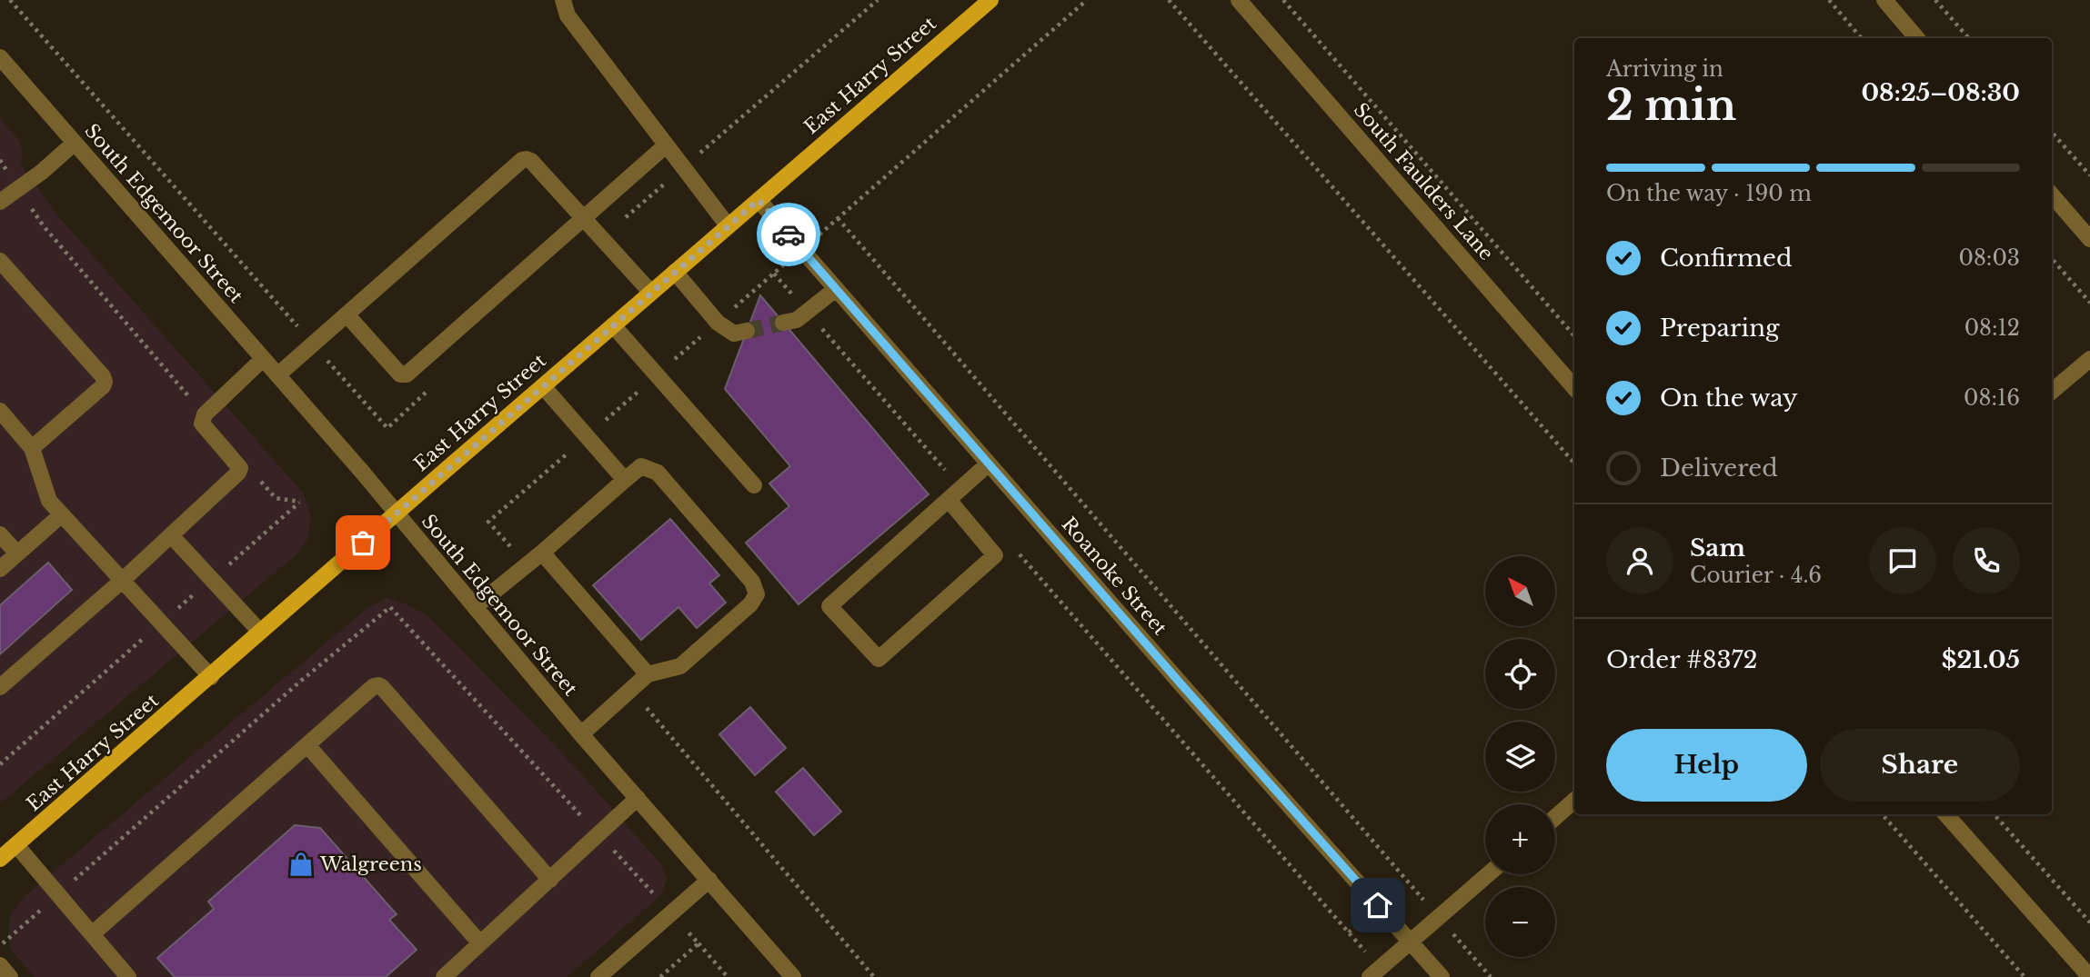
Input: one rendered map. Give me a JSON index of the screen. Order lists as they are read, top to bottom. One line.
{"streets":{"main road":["East Harry Street"],"street":["South Faulders Lane","South Edgemoor Street","Roanoke Street"]},"crossings":[["East Harry Street","South Edgemoor Street"],["East Harry Street","Roanoke Street"]],"places":{"shop":["Walgreens"]},"north":"top left","page":{"heading":["2 min","Arriving in","08:25–08:30"],"panel":["Sam","Courier · 4.6","Order #8372","$21.05"],"bar":"On the way · 190 m","list":[["Confirmed","08:03"],["Preparing","08:12"],["On the way","08:16"],"Delivered"],"map_buttons":["+","−"],"buttons":["Help","Share"]}}
